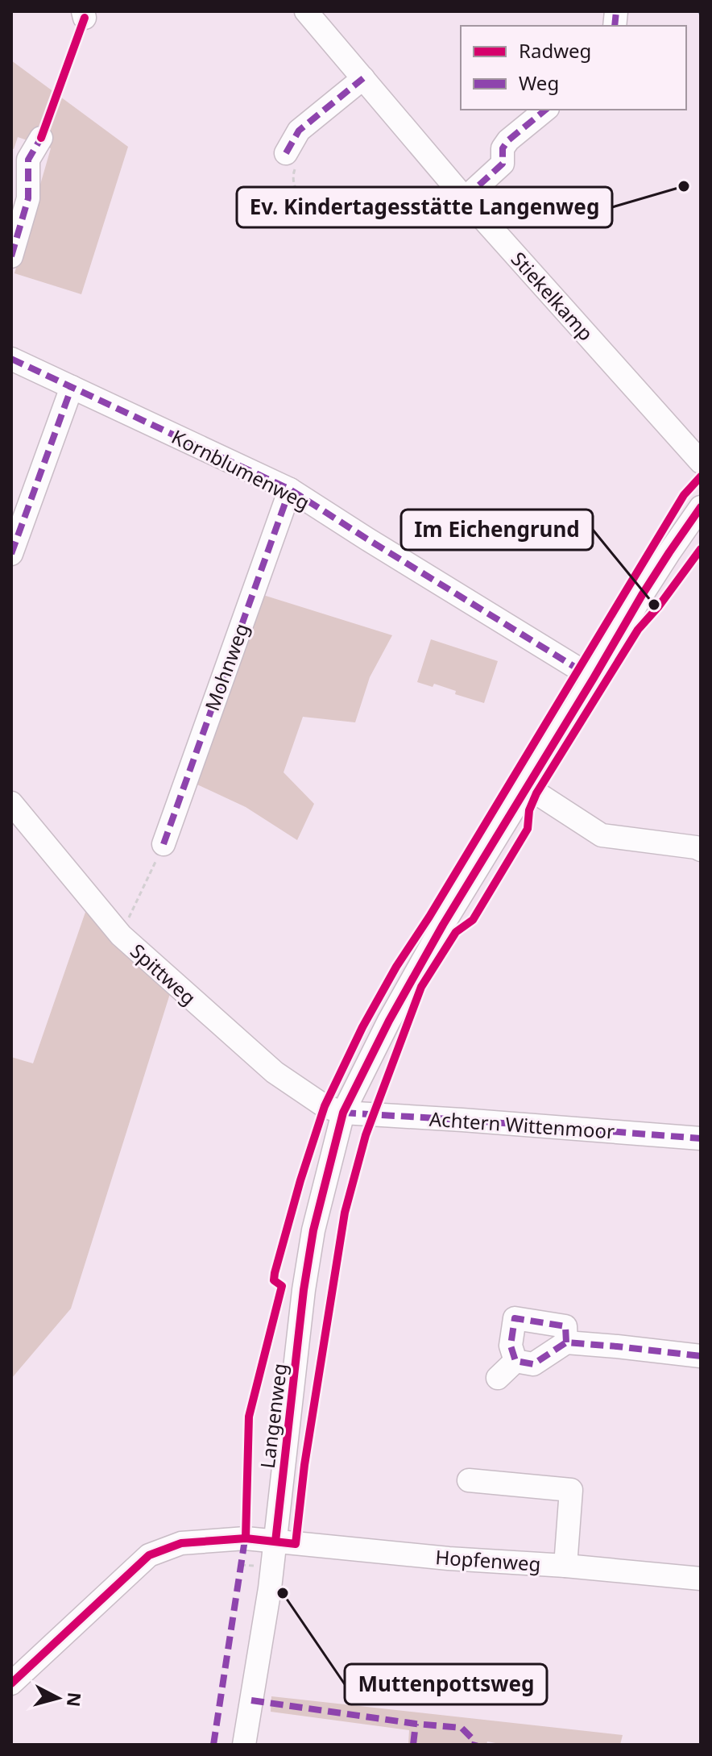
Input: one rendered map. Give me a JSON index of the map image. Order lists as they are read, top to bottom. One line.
{"streets":{"street":["Stiekelkamp","Kornblumenweg","Mohnweg","Spittweg","Achtern Wittenmoor","Langenweg","Hopfenweg"]},"crossings":[["Kornblumenweg","Mohnweg"],["Kornblumenweg","Langenweg"],["Spittweg","Achtern Wittenmoor"],["Spittweg","Langenweg"],["Achtern Wittenmoor","Langenweg"],["Langenweg","Hopfenweg"]],"places":["Ev. Kindertagesstätte Langenweg","Im Eichengrund","Muttenpottsweg"],"legend":["Radweg","Weg"],"north":"right"}
